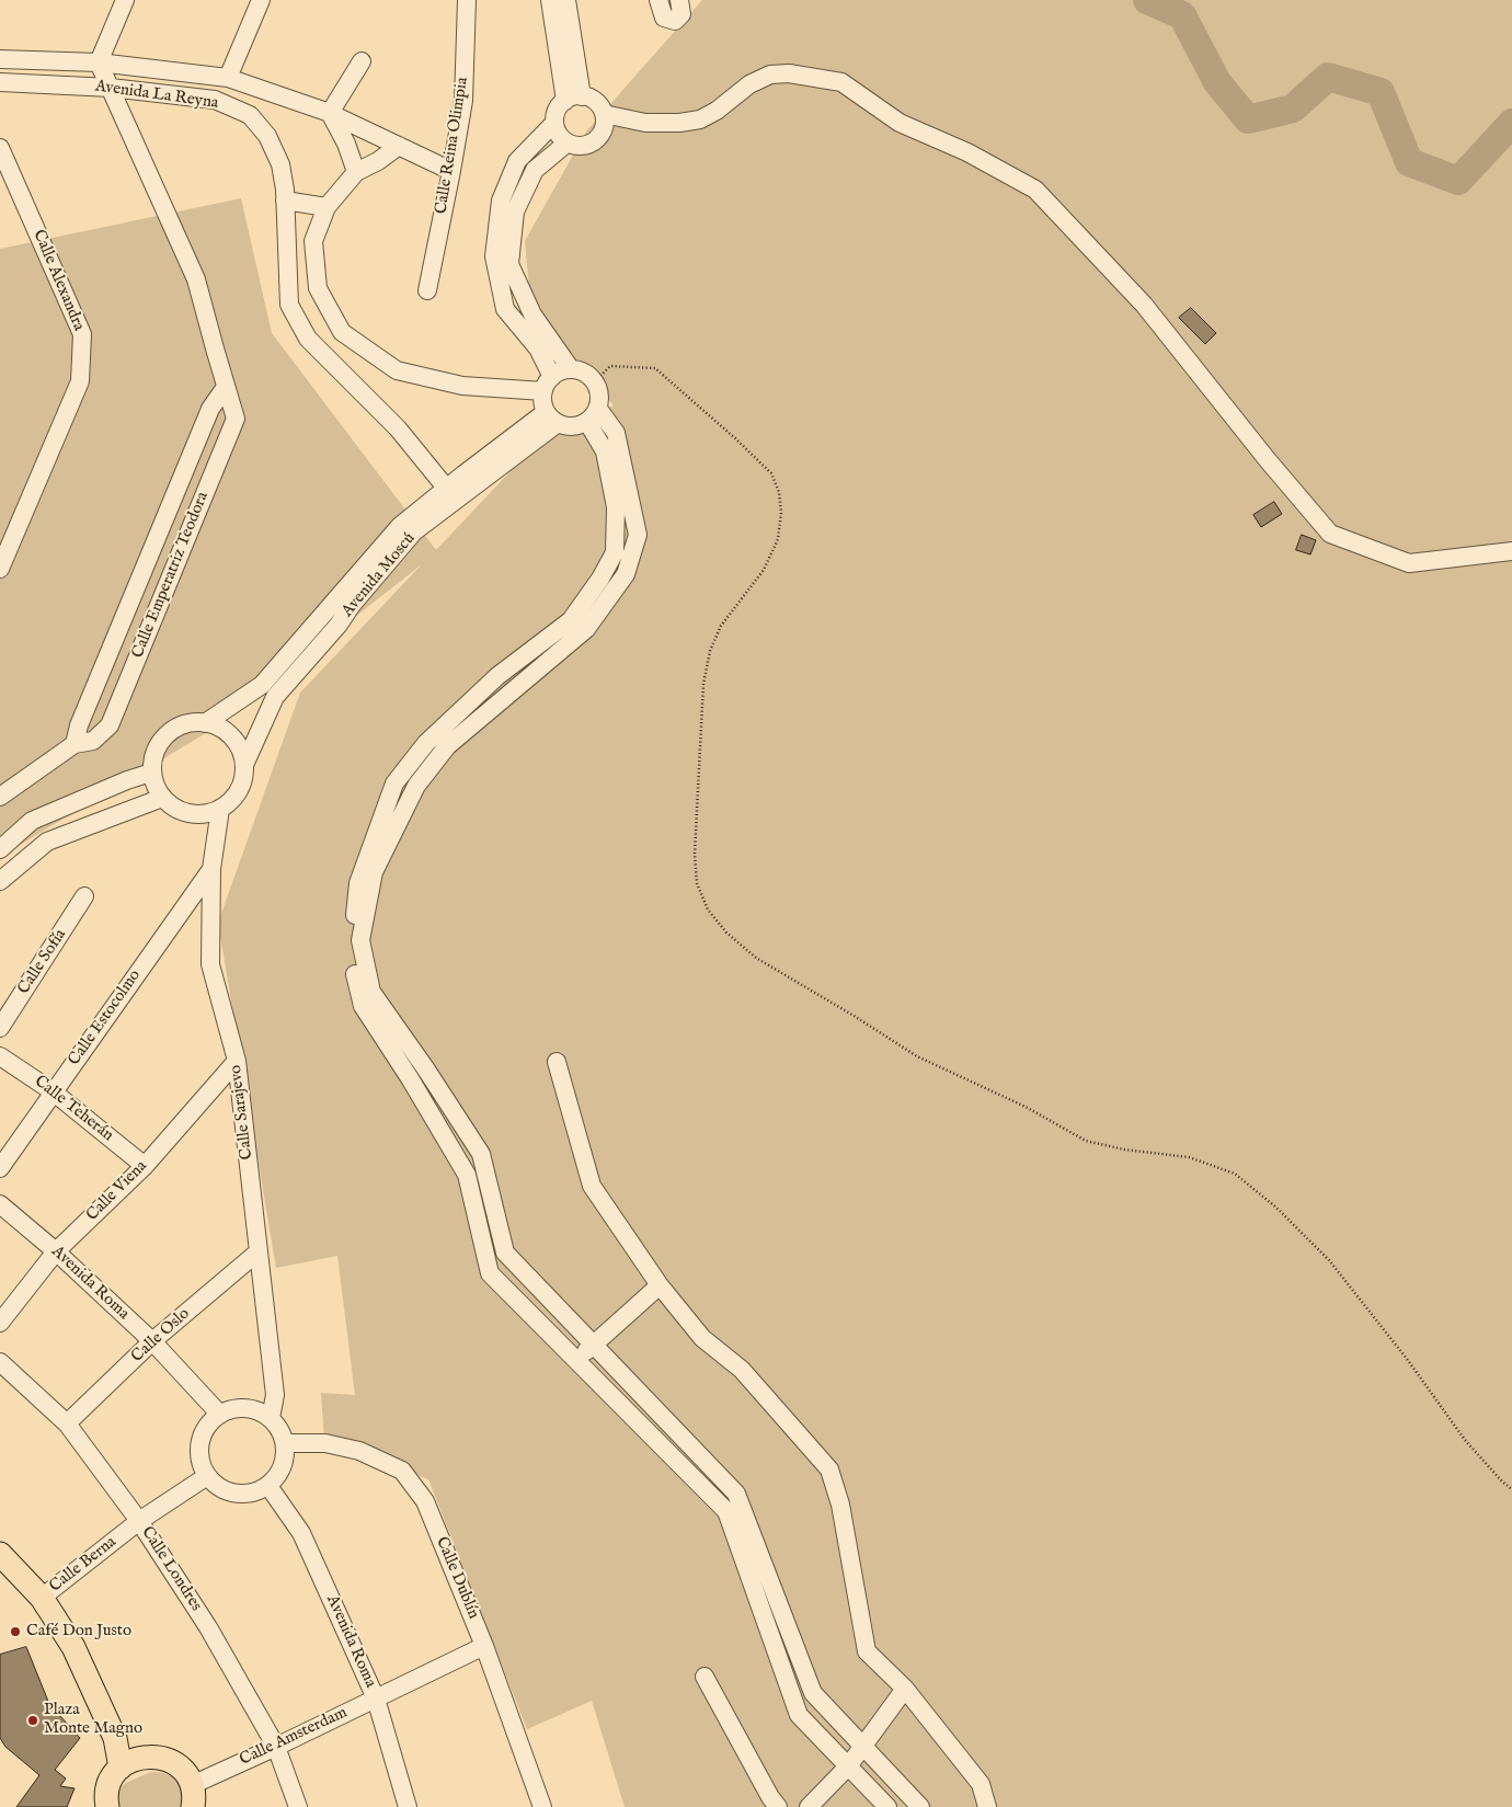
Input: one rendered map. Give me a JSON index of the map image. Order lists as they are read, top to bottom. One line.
{"streets":{"street":["Avenida La Reyna","Calle Reina Olimpia","Calle Alexandra","Calle Emperatriz Teodora","Avenida Moscú","Calle Sofía","Calle Estocolmo","Calle Teherán","Calle Sarajevo","Calle Viena","Avenida Roma","Calle Oslo","Calle Berna","Calle Londres","Calle Dublín","Calle Amsterdam"]},"crossings":[["Avenida La Reyna","Calle Reina Olimpia"],["Avenida La Reyna","Calle Emperatriz Teodora"],["Avenida La Reyna","Avenida Moscú"],["Avenida Moscú","Calle Sarajevo"],["Calle Estocolmo","Calle Teherán"],["Calle Estocolmo","Calle Sarajevo"],["Calle Teherán","Calle Viena"],["Calle Sarajevo","Calle Viena"],["Calle Sarajevo","Avenida Roma"],["Calle Sarajevo","Calle Oslo"],["Calle Sarajevo","Calle Berna"],["Calle Sarajevo","Calle Dublín"],["Calle Viena","Avenida Roma"],["Avenida Roma","Calle Oslo"],["Avenida Roma","Calle Berna"],["Avenida Roma","Calle Dublín"],["Avenida Roma","Calle Amsterdam"],["Calle Oslo","Calle Londres"],["Calle Berna","Calle Londres"],["Calle Berna","Calle Dublín"],["Calle Londres","Calle Amsterdam"],["Calle Dublín","Calle Amsterdam"]],"places":["Café Don Justo","Plaza Monte Magno"]}
